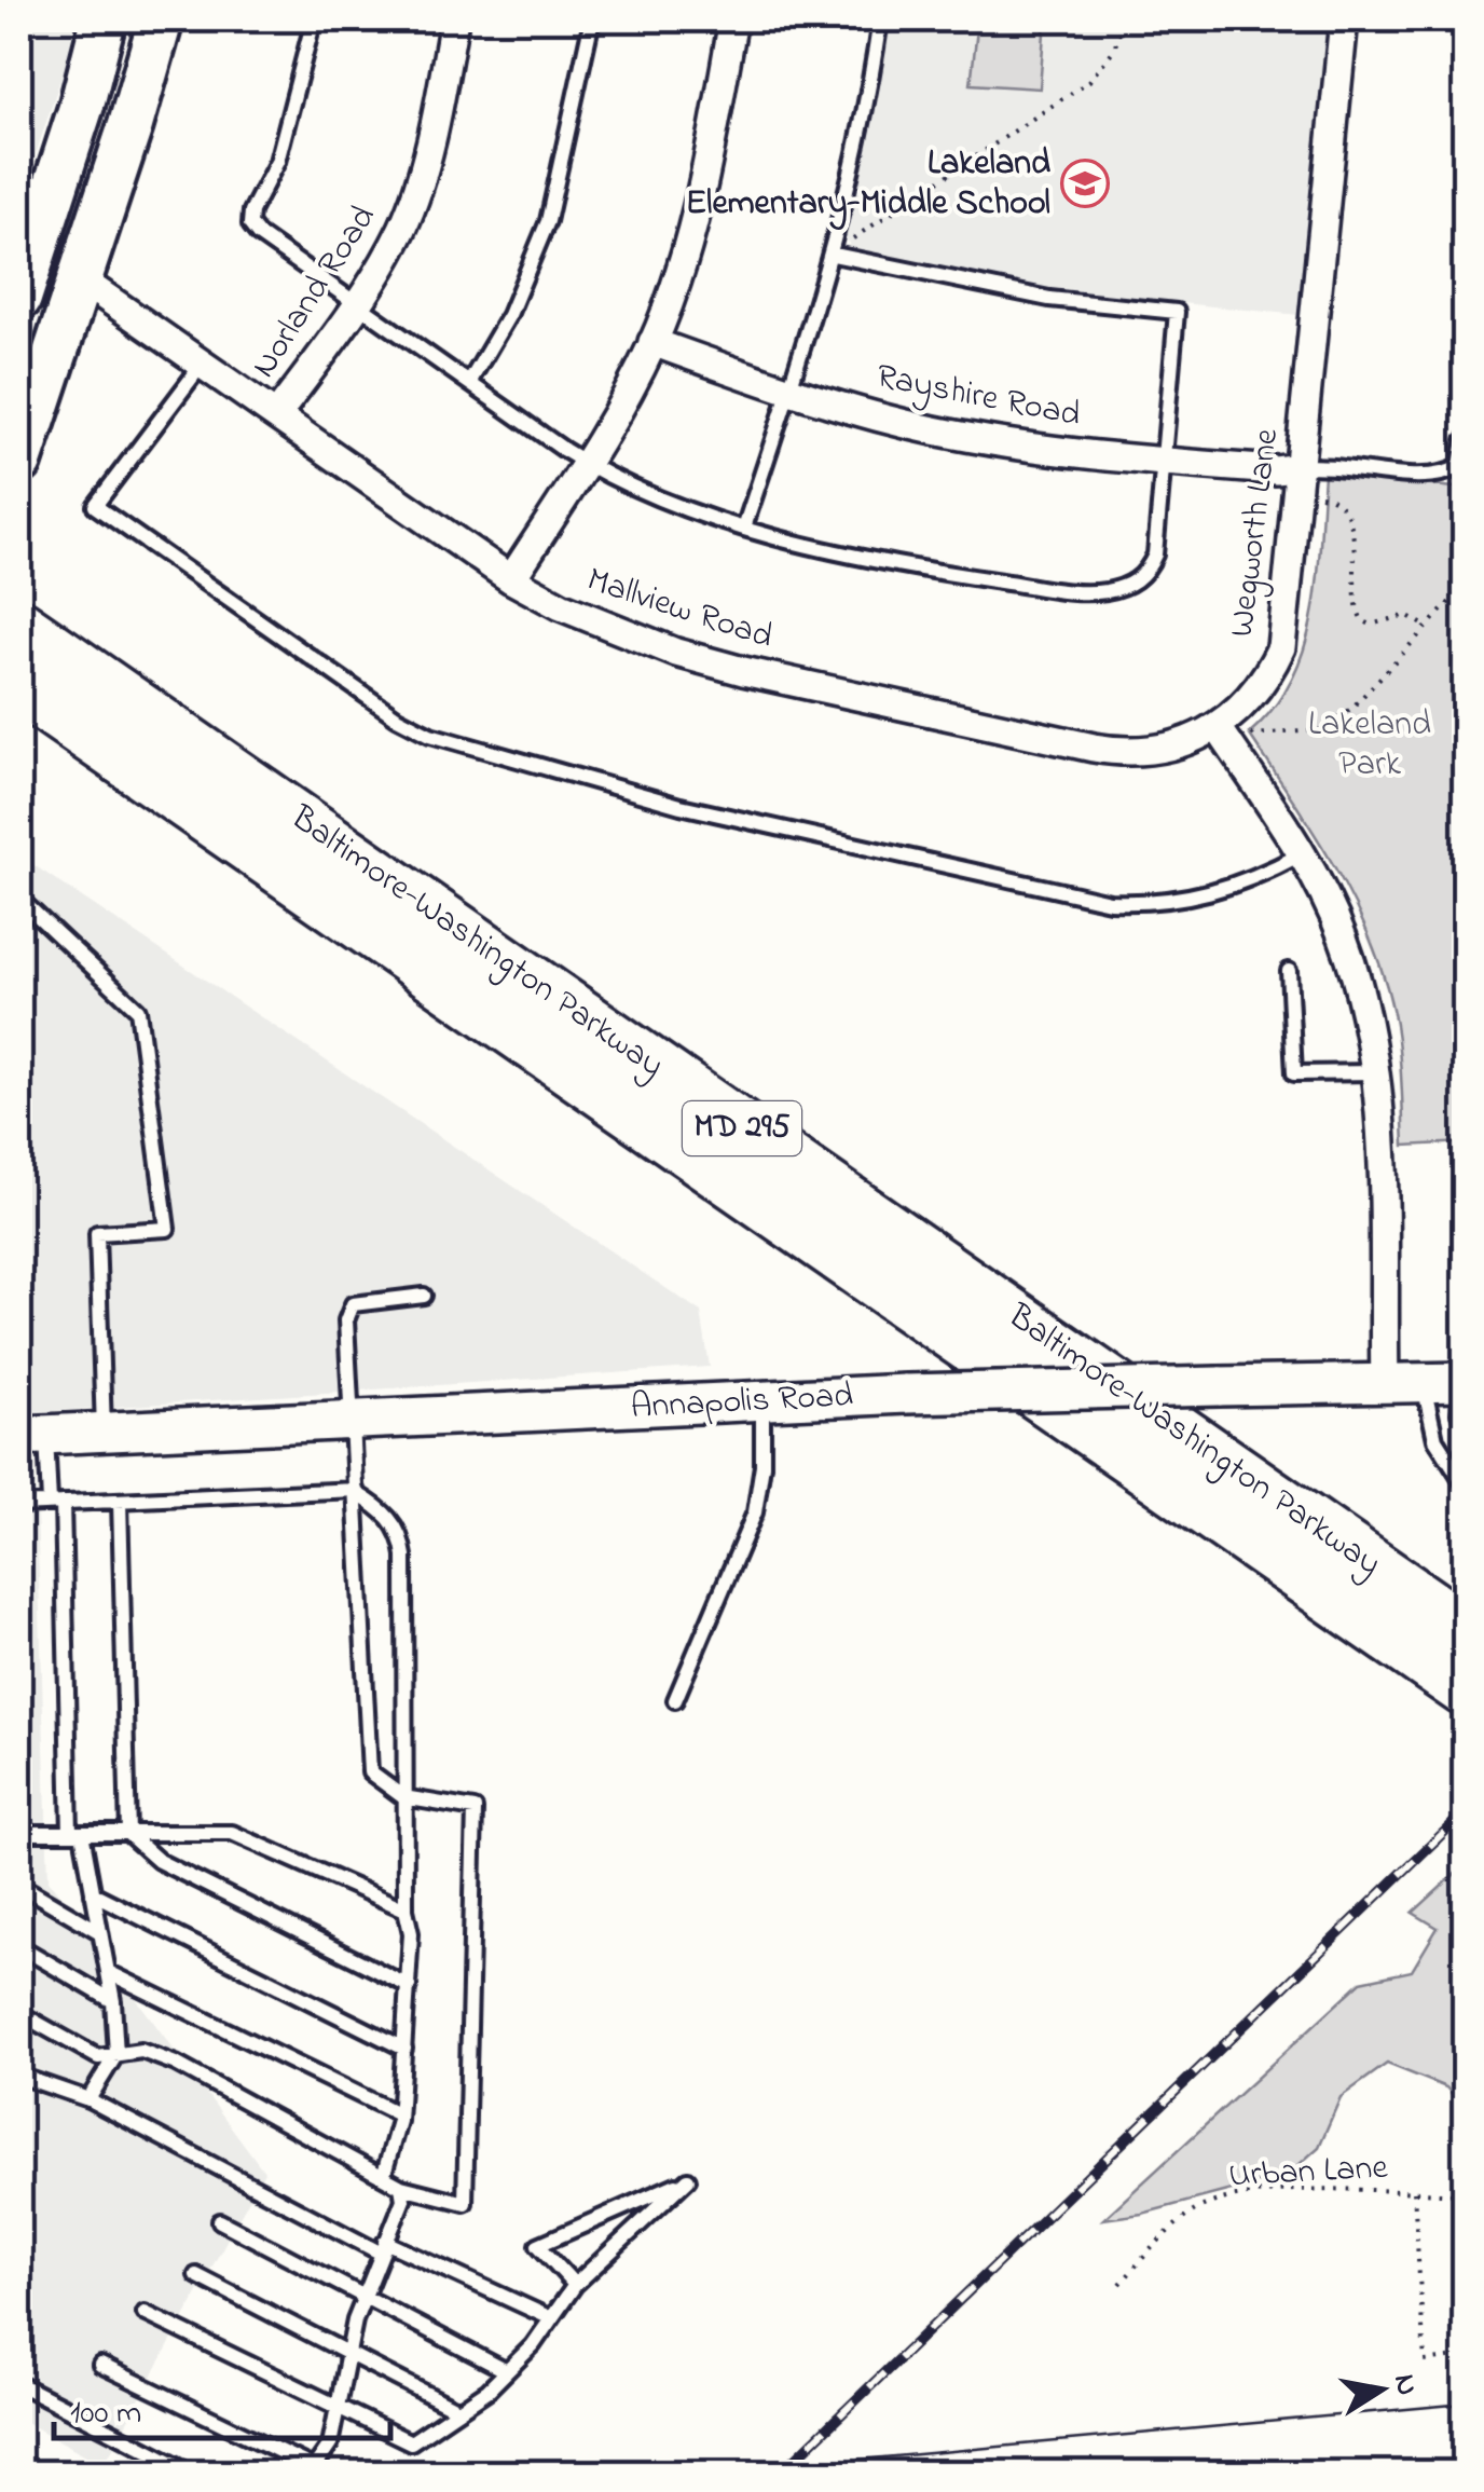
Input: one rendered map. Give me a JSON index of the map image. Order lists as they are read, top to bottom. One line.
{"streets":{"highway":["Baltimore-Washington Parkway","MD 295"],"main road":["Annapolis Road"],"street":["Norland Road","Rayshire Road","Wegworth Lane","Mallview Road"],"path":["Urban Lane"]},"crossings":[["Norland Road","Mallview Road"],["Rayshire Road","Wegworth Lane"],["Wegworth Lane","Mallview Road"]],"parks":["Lakeland Park"],"places":{"school or university":["Lakeland Elementary-Middle School"]},"scale_bar":"100 m","north":"right"}
